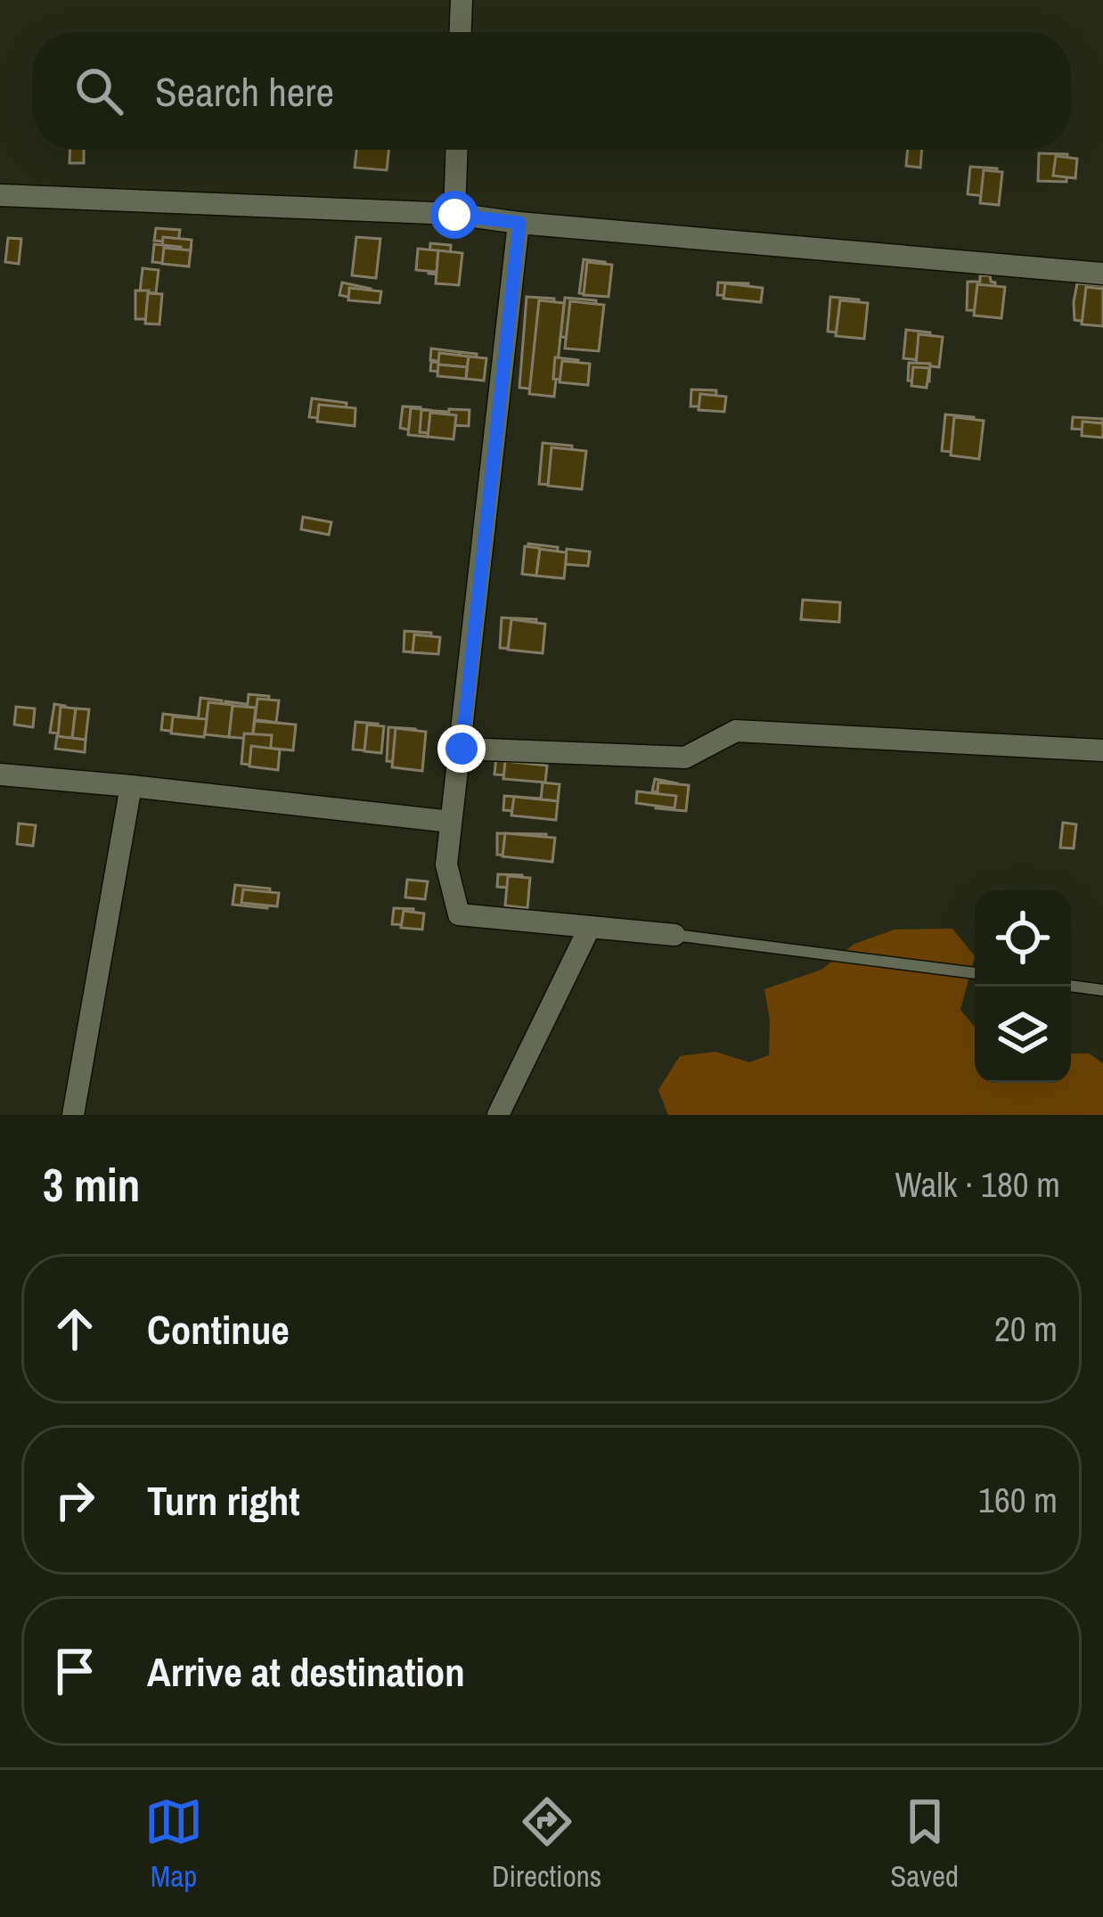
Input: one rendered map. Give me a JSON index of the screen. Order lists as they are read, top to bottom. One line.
{"page":{"search":"Search here","heading":["3 min","Walk · 180 m"],"list":[["Continue","20 m"],["Turn right","160 m"],"Arrive at destination"],"nav":["Map","Directions","Saved"]}}
